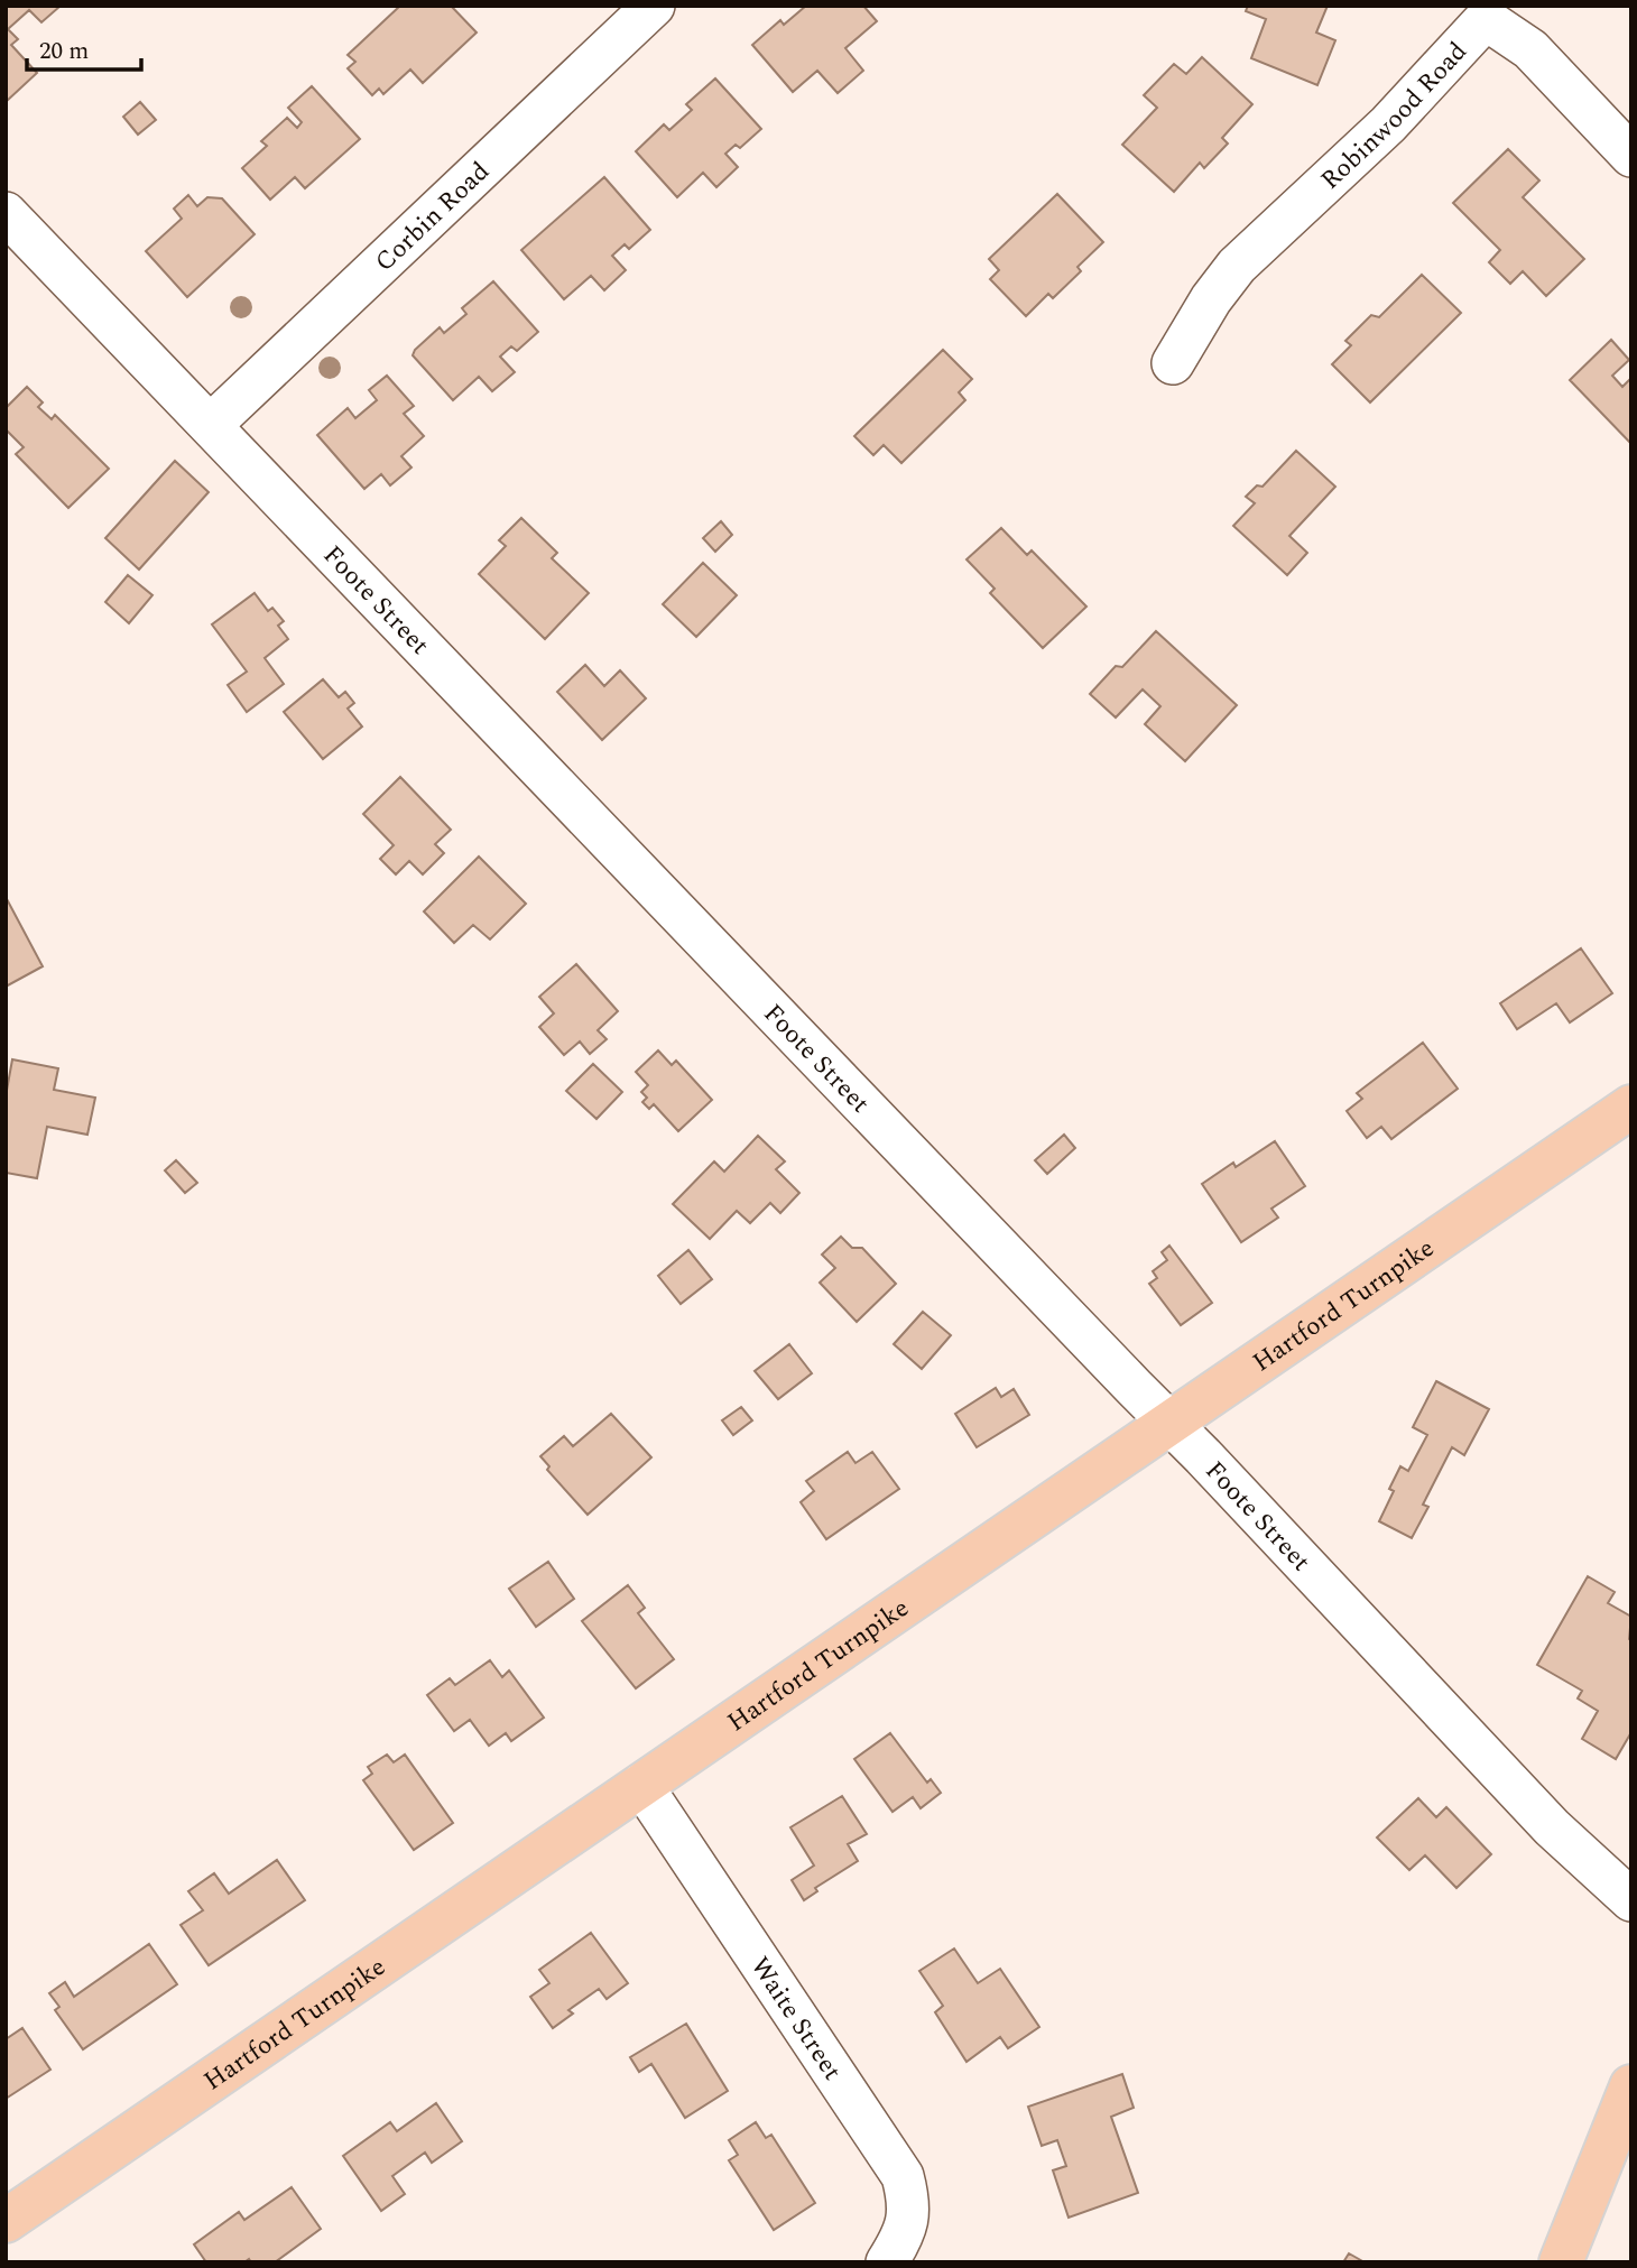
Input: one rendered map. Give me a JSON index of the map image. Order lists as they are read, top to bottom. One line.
{"streets":{"main road":["Hartford Turnpike"],"street":["Robinwood Road","Corbin Road","Foote Street","Waite Street"]},"crossings":[["Corbin Road","Foote Street"],["Foote Street","Hartford Turnpike"],["Hartford Turnpike","Waite Street"]],"scale_bar":"20 m"}
